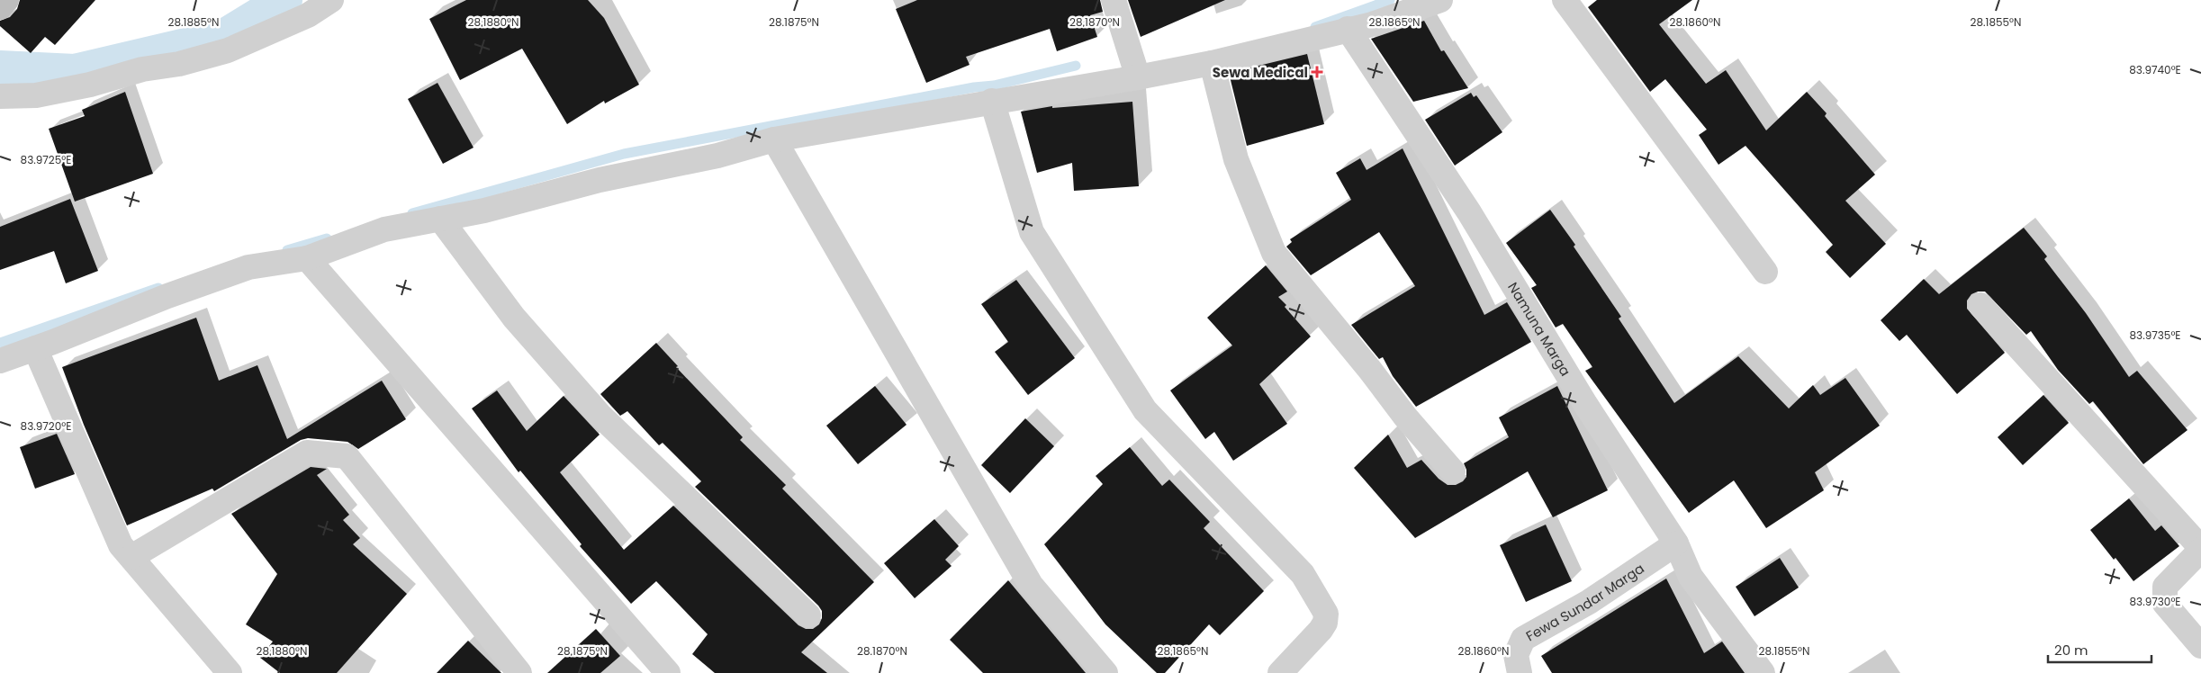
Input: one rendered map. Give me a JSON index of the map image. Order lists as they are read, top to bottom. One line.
{"streets":{"street":["Namuna Marga","Fewa Sundar Marga"]},"crossings":[["Namuna Marga","Fewa Sundar Marga"]],"places":{"health":["Sewa Medical"]},"scale_bar":"20 m","coordinates":["28.1885°N","28.1880°N","28.1875°N","28.1870°N","28.1865°N","28.1860°N","28.1855°N","83.9740°E","83.9725°E","83.9735°E","83.9720°E","83.9730°E"]}
